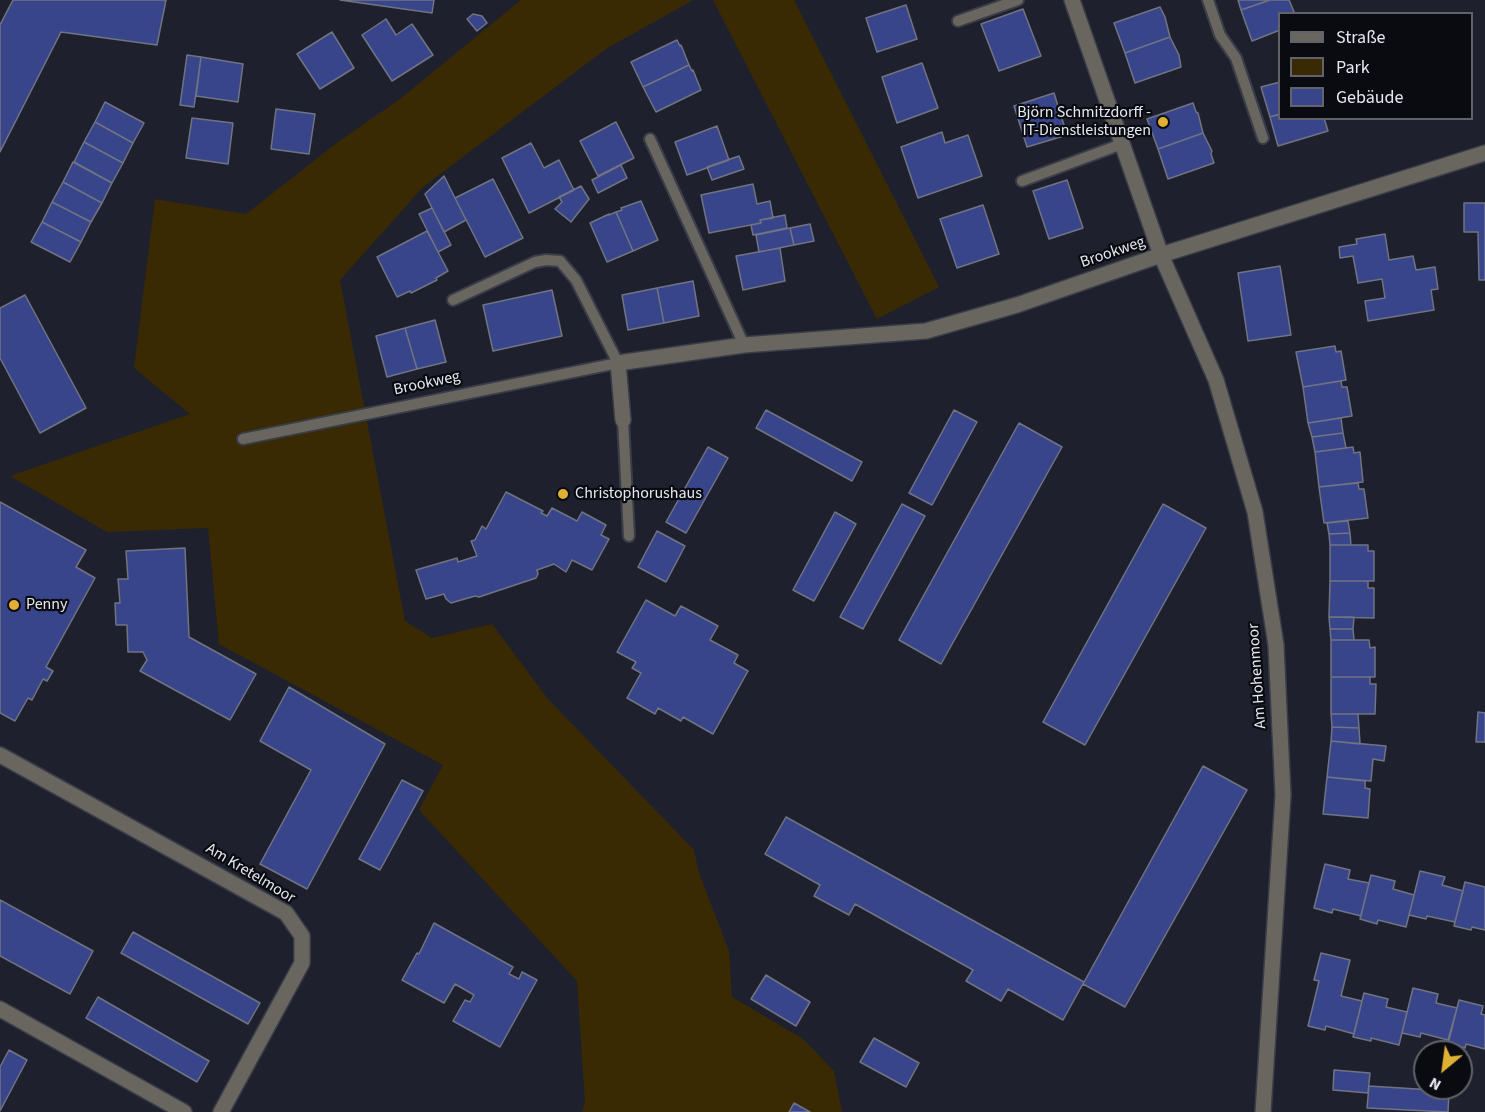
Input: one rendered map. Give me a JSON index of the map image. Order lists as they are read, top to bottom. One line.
{"streets":{"street":["Brookweg","Am Hohenmoor","Am Kretelmoor"]},"crossings":[["Brookweg","Am Hohenmoor"]],"places":["Björn Schmitzdorff - IT-Dienstleistungen","Christophorushaus","Penny"],"legend":["Straße","Park","Gebäude"],"north":"bottom left"}
